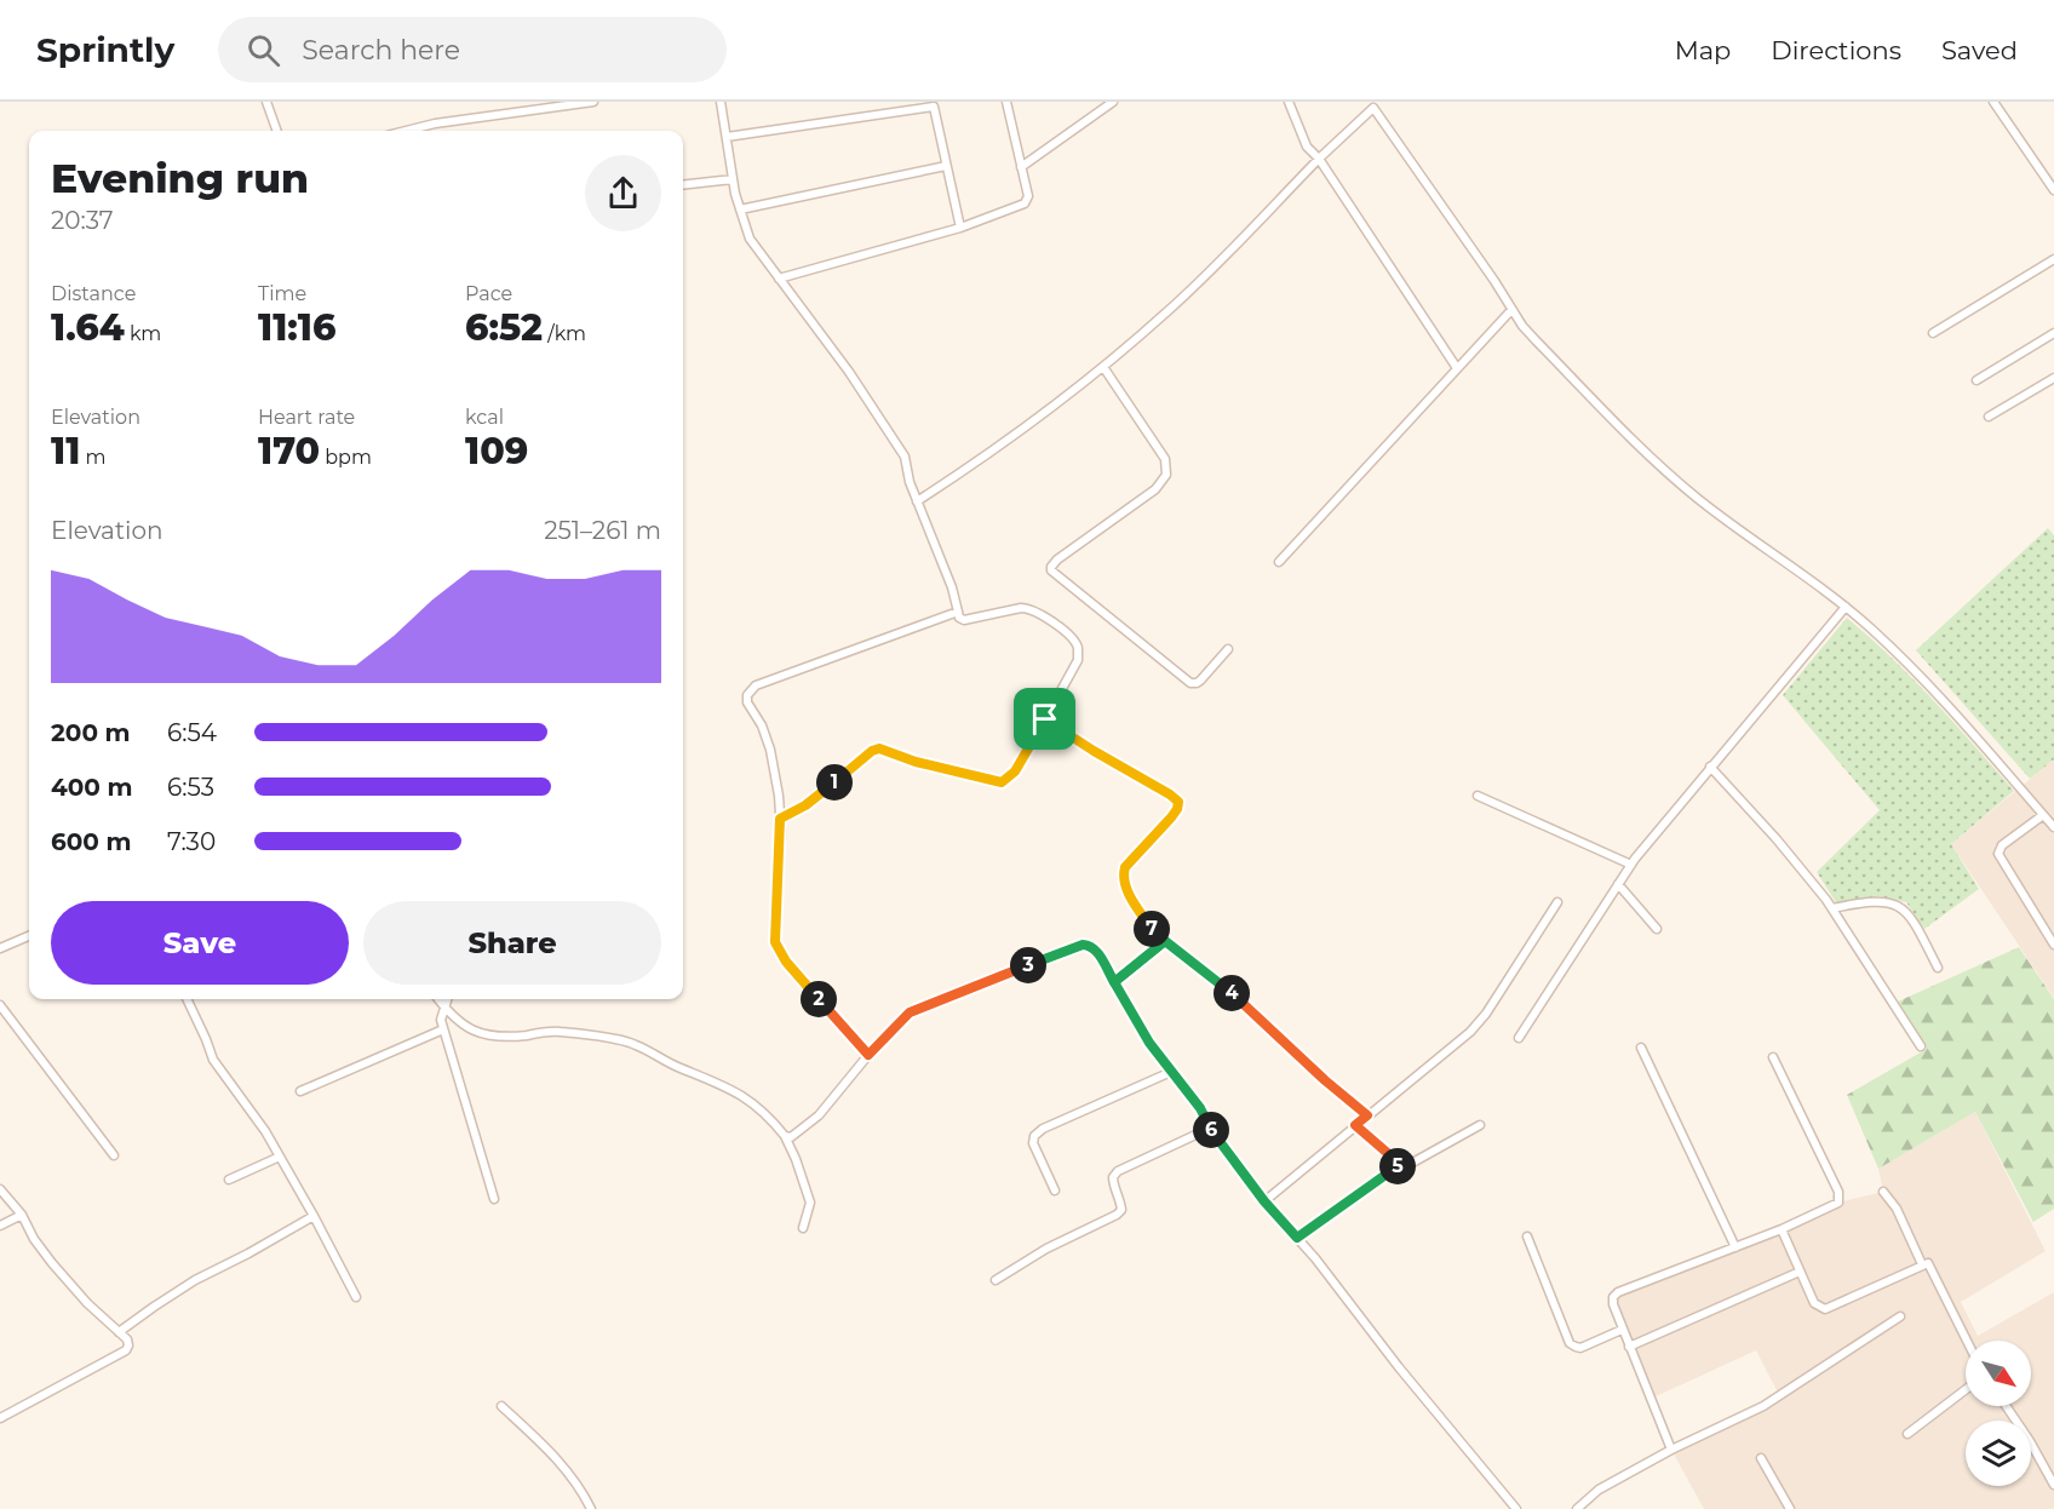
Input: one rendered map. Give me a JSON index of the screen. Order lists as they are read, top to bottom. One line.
{"north":"bottom right","page":{"header":"Sprintly","search":"Search here","nav":["Map","Directions","Saved"],"heading":["Evening run","20:37"],"stats":[["Distance","1.64 km"],["Time","11:16"],["Pace","6:52 /km"],["Elevation","11 m"],["Heart rate","170 bpm"],["kcal","109"]],"chart":["Elevation","251–261 m"],"list":[{"name":"200 m","note":"6:54"},{"name":"400 m","note":"6:53"},{"name":"600 m","note":"7:30"}],"pins":["1","7","3","4","2","6","5"],"buttons":["Save","Share"]}}
